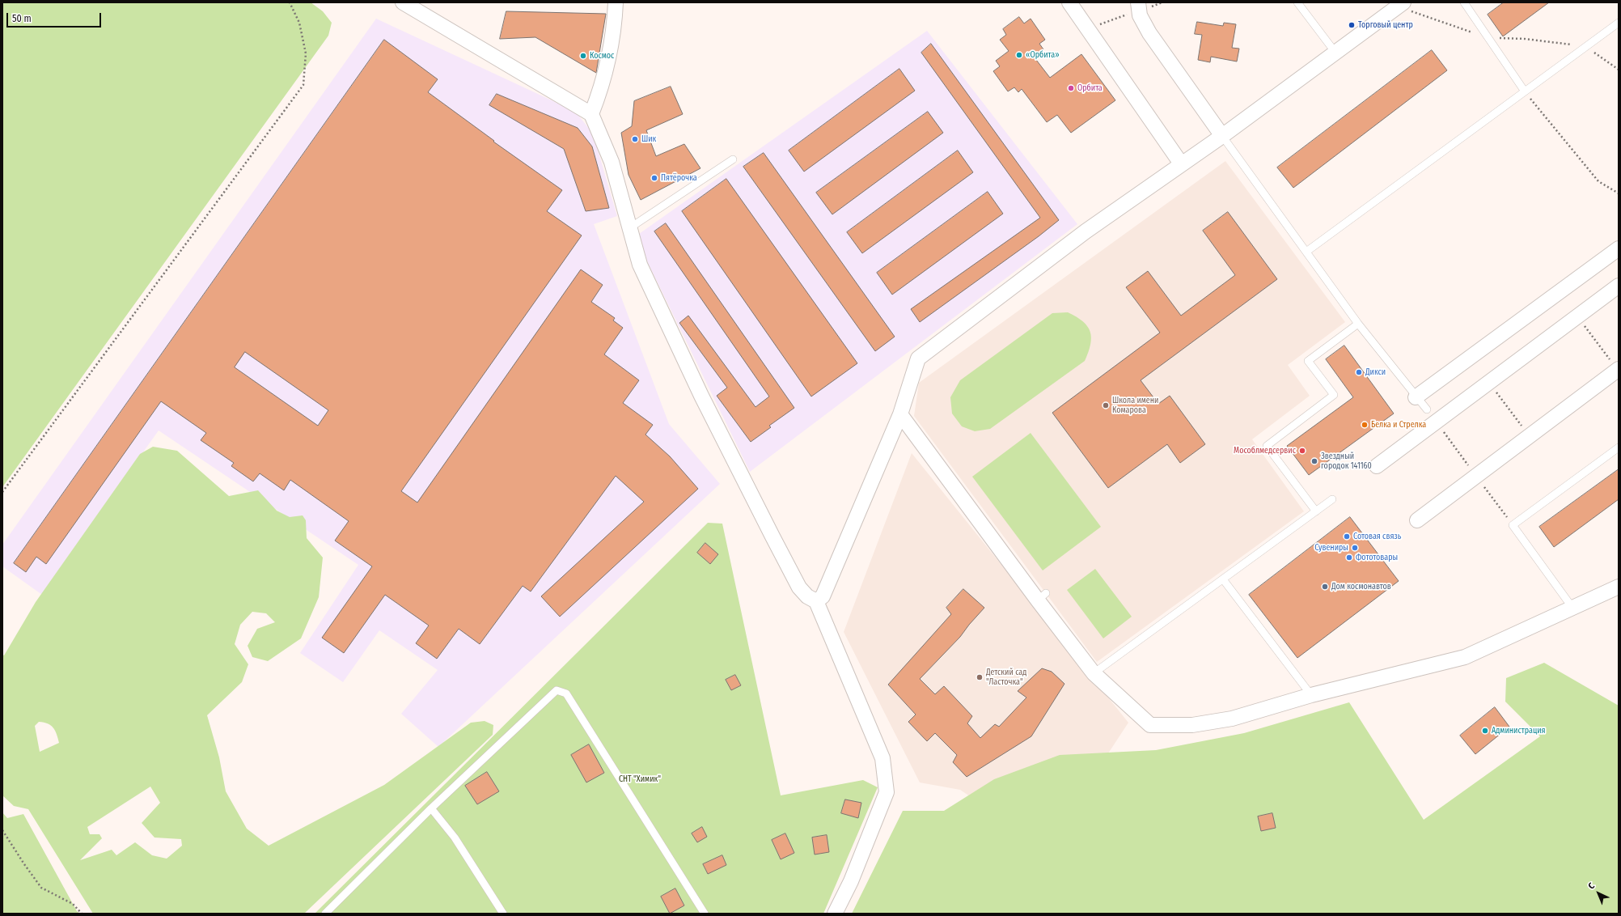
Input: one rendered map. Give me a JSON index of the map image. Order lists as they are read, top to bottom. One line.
{"parks":["СНТ \"Химик\""],"places":["Торговый центр","«Орбита»","Космос","Орбита","Шик","Пятёрочка","Дикси","Школа имени Комарова","Белка и Стрелка","Мособлмедсервис","Звездный городок 141160","Сотовая связь","Сувениры","Фототовары","Дом космонавтов","Детский сад \"Ласточка\"","Администрация"],"scale_bar":"50 m","north":"top left"}
